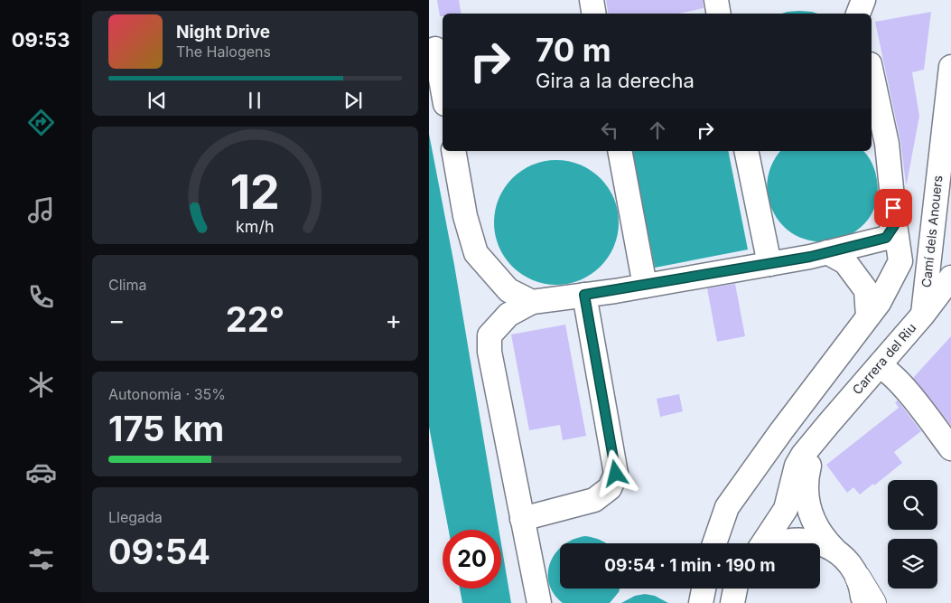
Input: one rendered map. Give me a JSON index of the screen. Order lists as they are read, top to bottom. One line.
{"streets":{"street":["Camí dels Anouers","Carrera del Riu"]},"crossings":[["Camí dels Anouers","Carrera del Riu"]],"page":{"tabs":"09:53","turn":["70 m","Gira a la derecha"],"song":["Night Drive","The Halogens"],"tile":["Clima",["Autonomía · 35%","175 km"],["Llegada","09:54"]],"heat":["−","22°","+"],"limit":"20","trip":"09:54 · 1 min · 190 m","gauge":["12","km/h"]}}
